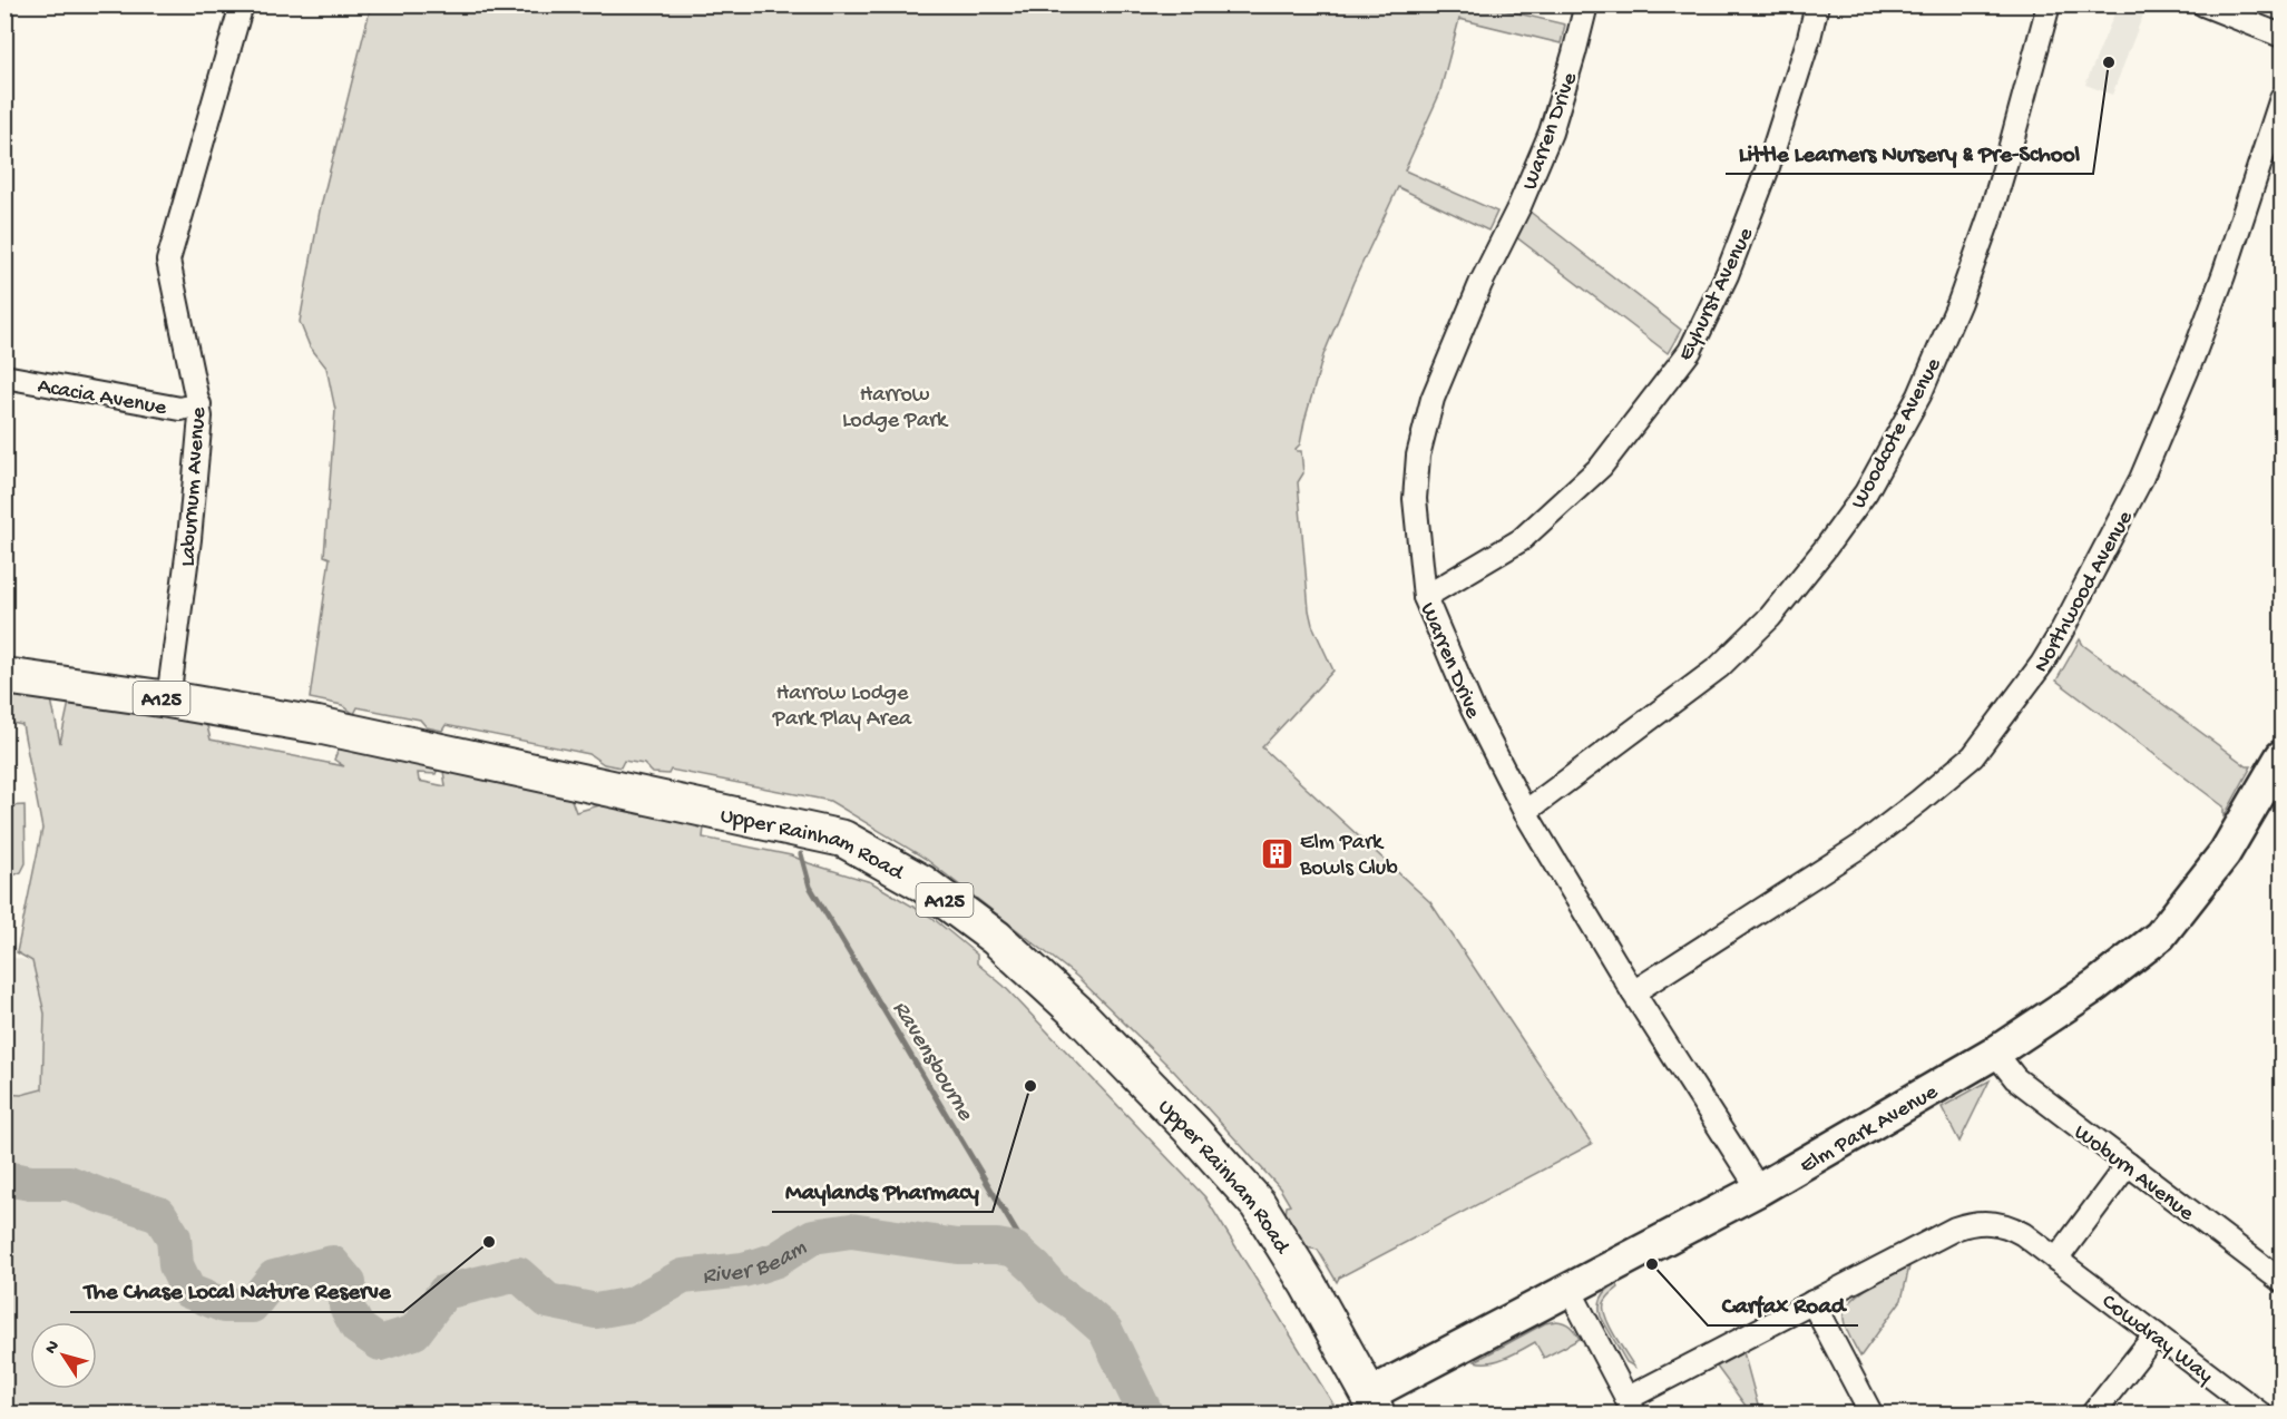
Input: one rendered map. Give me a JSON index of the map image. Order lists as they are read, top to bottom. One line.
{"streets":{"main road":["A125","Upper Rainham Road"],"street":["Warren Drive","Eyhurst Avenue","Acacia Avenue","Woodcote Avenue","Laburnum Avenue","Northwood Avenue","Elm Park Avenue","Woburn Avenue","Cowdray Way"]},"crossings":[["Warren Drive","Eyhurst Avenue"],["Warren Drive","Woodcote Avenue"],["Warren Drive","Northwood Avenue"],["Warren Drive","Elm Park Avenue"],["Acacia Avenue","Laburnum Avenue"],["Laburnum Avenue","Upper Rainham Road"],["Upper Rainham Road","Elm Park Avenue"],["Elm Park Avenue","Woburn Avenue"]],"water":["Ravensbourne","River Beam"],"parks":["Harrow Lodge Park","Harrow Lodge Park Play Area"],"places":{"other":["Little Learners Nursery & Pre-School","Maylands Pharmacy","The Chase Local Nature Reserve","Carfax Road"],"building":["Elm Park Bowls Club"]},"north":"top left"}
